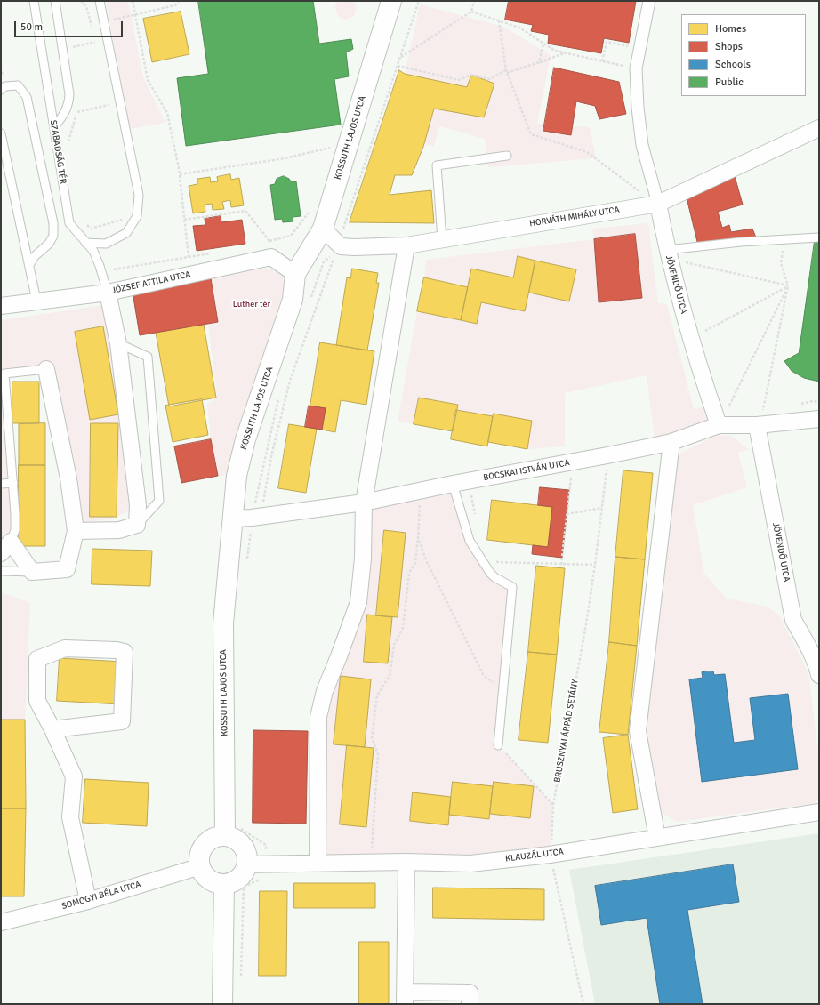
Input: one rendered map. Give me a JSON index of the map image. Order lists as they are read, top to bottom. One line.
{"streets":{"street":["KOSSUTH LAJOS UTCA","HORVÁTH MIHÁLY UTCA","JÓZSEF ATTILA UTCA","JÖVENDŐ UTCA","BOCSKAI ISTVÁN UTCA","KLAUZÁL UTCA","SOMOGYI BÉLA UTCA"],"lane":["SZABADSÁG TÉR"],"path":["BRUSZNYAI ÁRPÁD SÉTÁNY"]},"crossings":[["KOSSUTH LAJOS UTCA","HORVÁTH MIHÁLY UTCA"],["KOSSUTH LAJOS UTCA","JÓZSEF ATTILA UTCA"],["KOSSUTH LAJOS UTCA","BOCSKAI ISTVÁN UTCA"],["SZABADSÁG TÉR","JÓZSEF ATTILA UTCA"],["HORVÁTH MIHÁLY UTCA","JÖVENDŐ UTCA"],["JÖVENDŐ UTCA","BOCSKAI ISTVÁN UTCA"],["BRUSZNYAI ÁRPÁD SÉTÁNY","KLAUZÁL UTCA"]],"parks":["Luther tér"],"legend":["Homes","Shops","Schools","Public"],"scale_bar":"50 m"}
